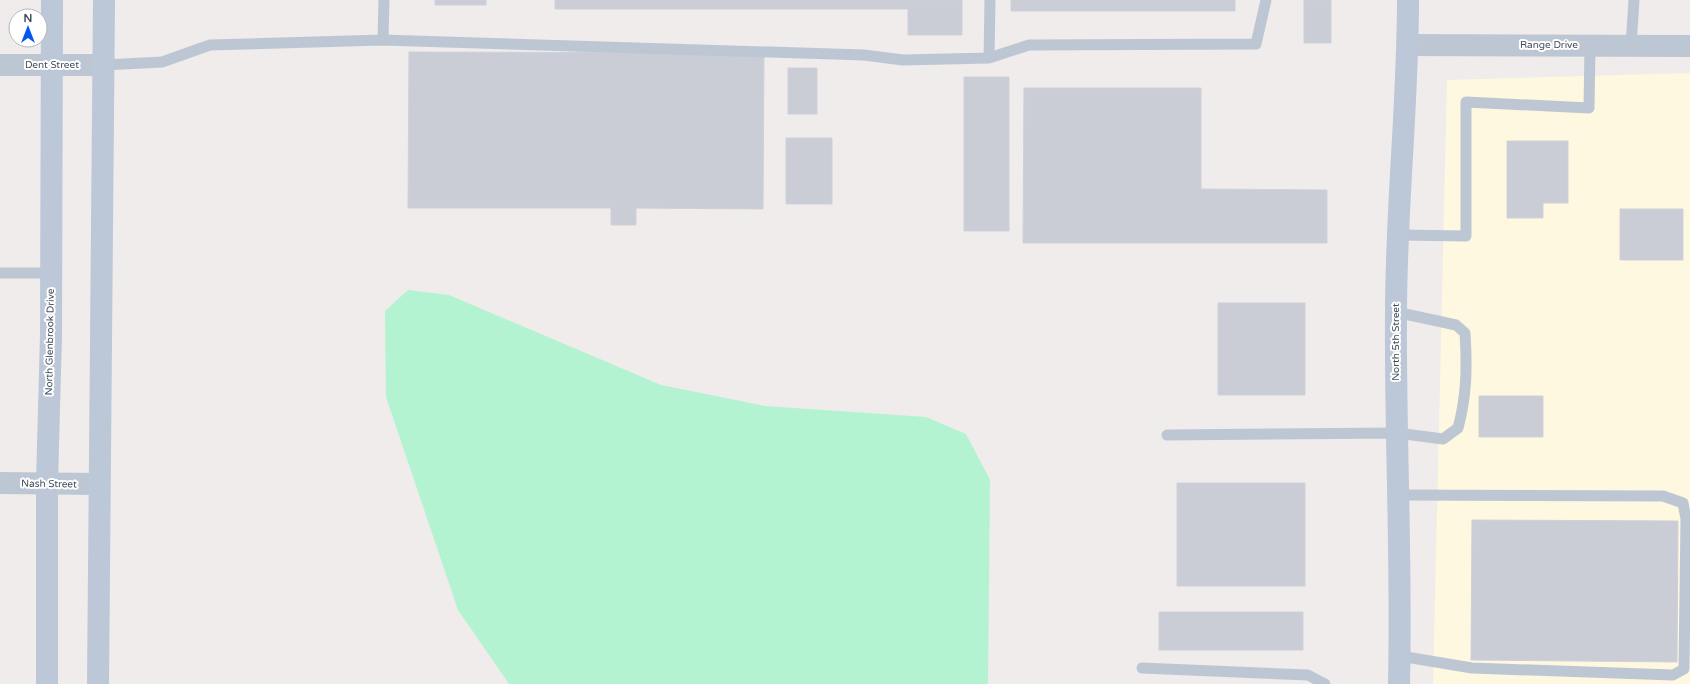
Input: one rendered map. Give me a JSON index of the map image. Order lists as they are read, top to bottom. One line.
{"streets":{"main road":["North Glenbrook Drive","North 5th Street"],"street":["Range Drive","Dent Street","Nash Street"]},"crossings":[["Range Drive","North 5th Street"],["Dent Street","North Glenbrook Drive"],["North Glenbrook Drive","Nash Street"]],"north":"top"}
